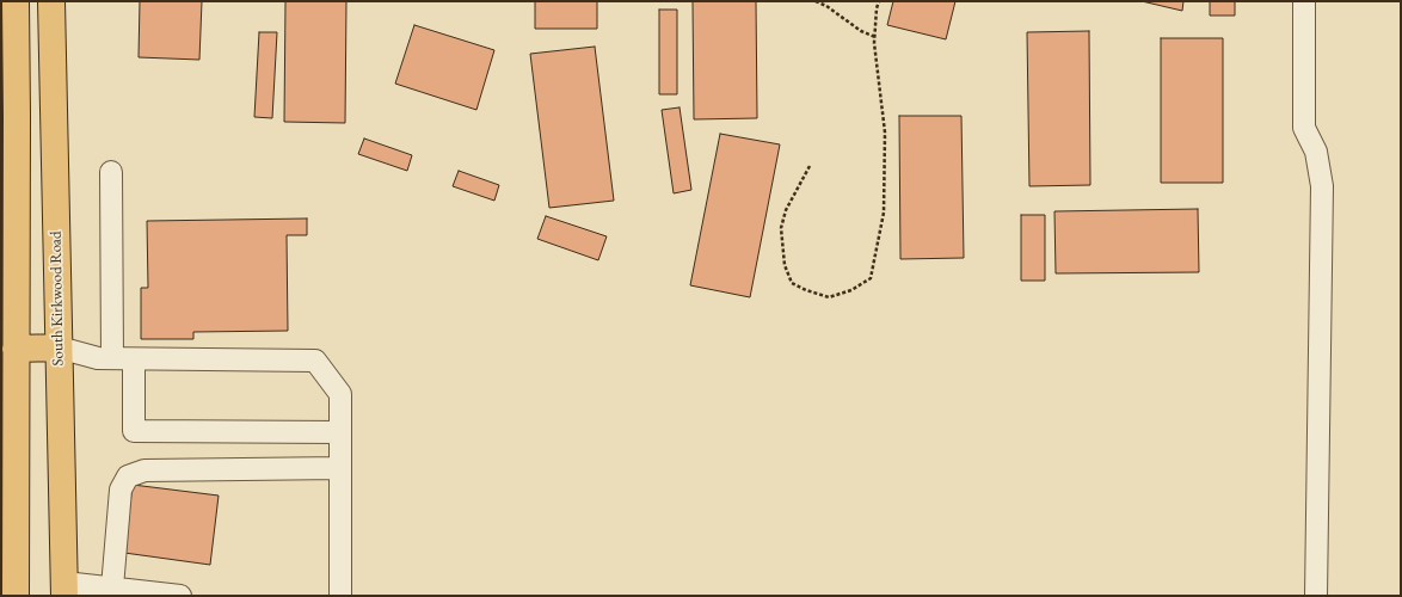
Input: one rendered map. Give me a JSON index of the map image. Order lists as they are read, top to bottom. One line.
{"streets":{"main road":["South Kirkwood Road"]}}
